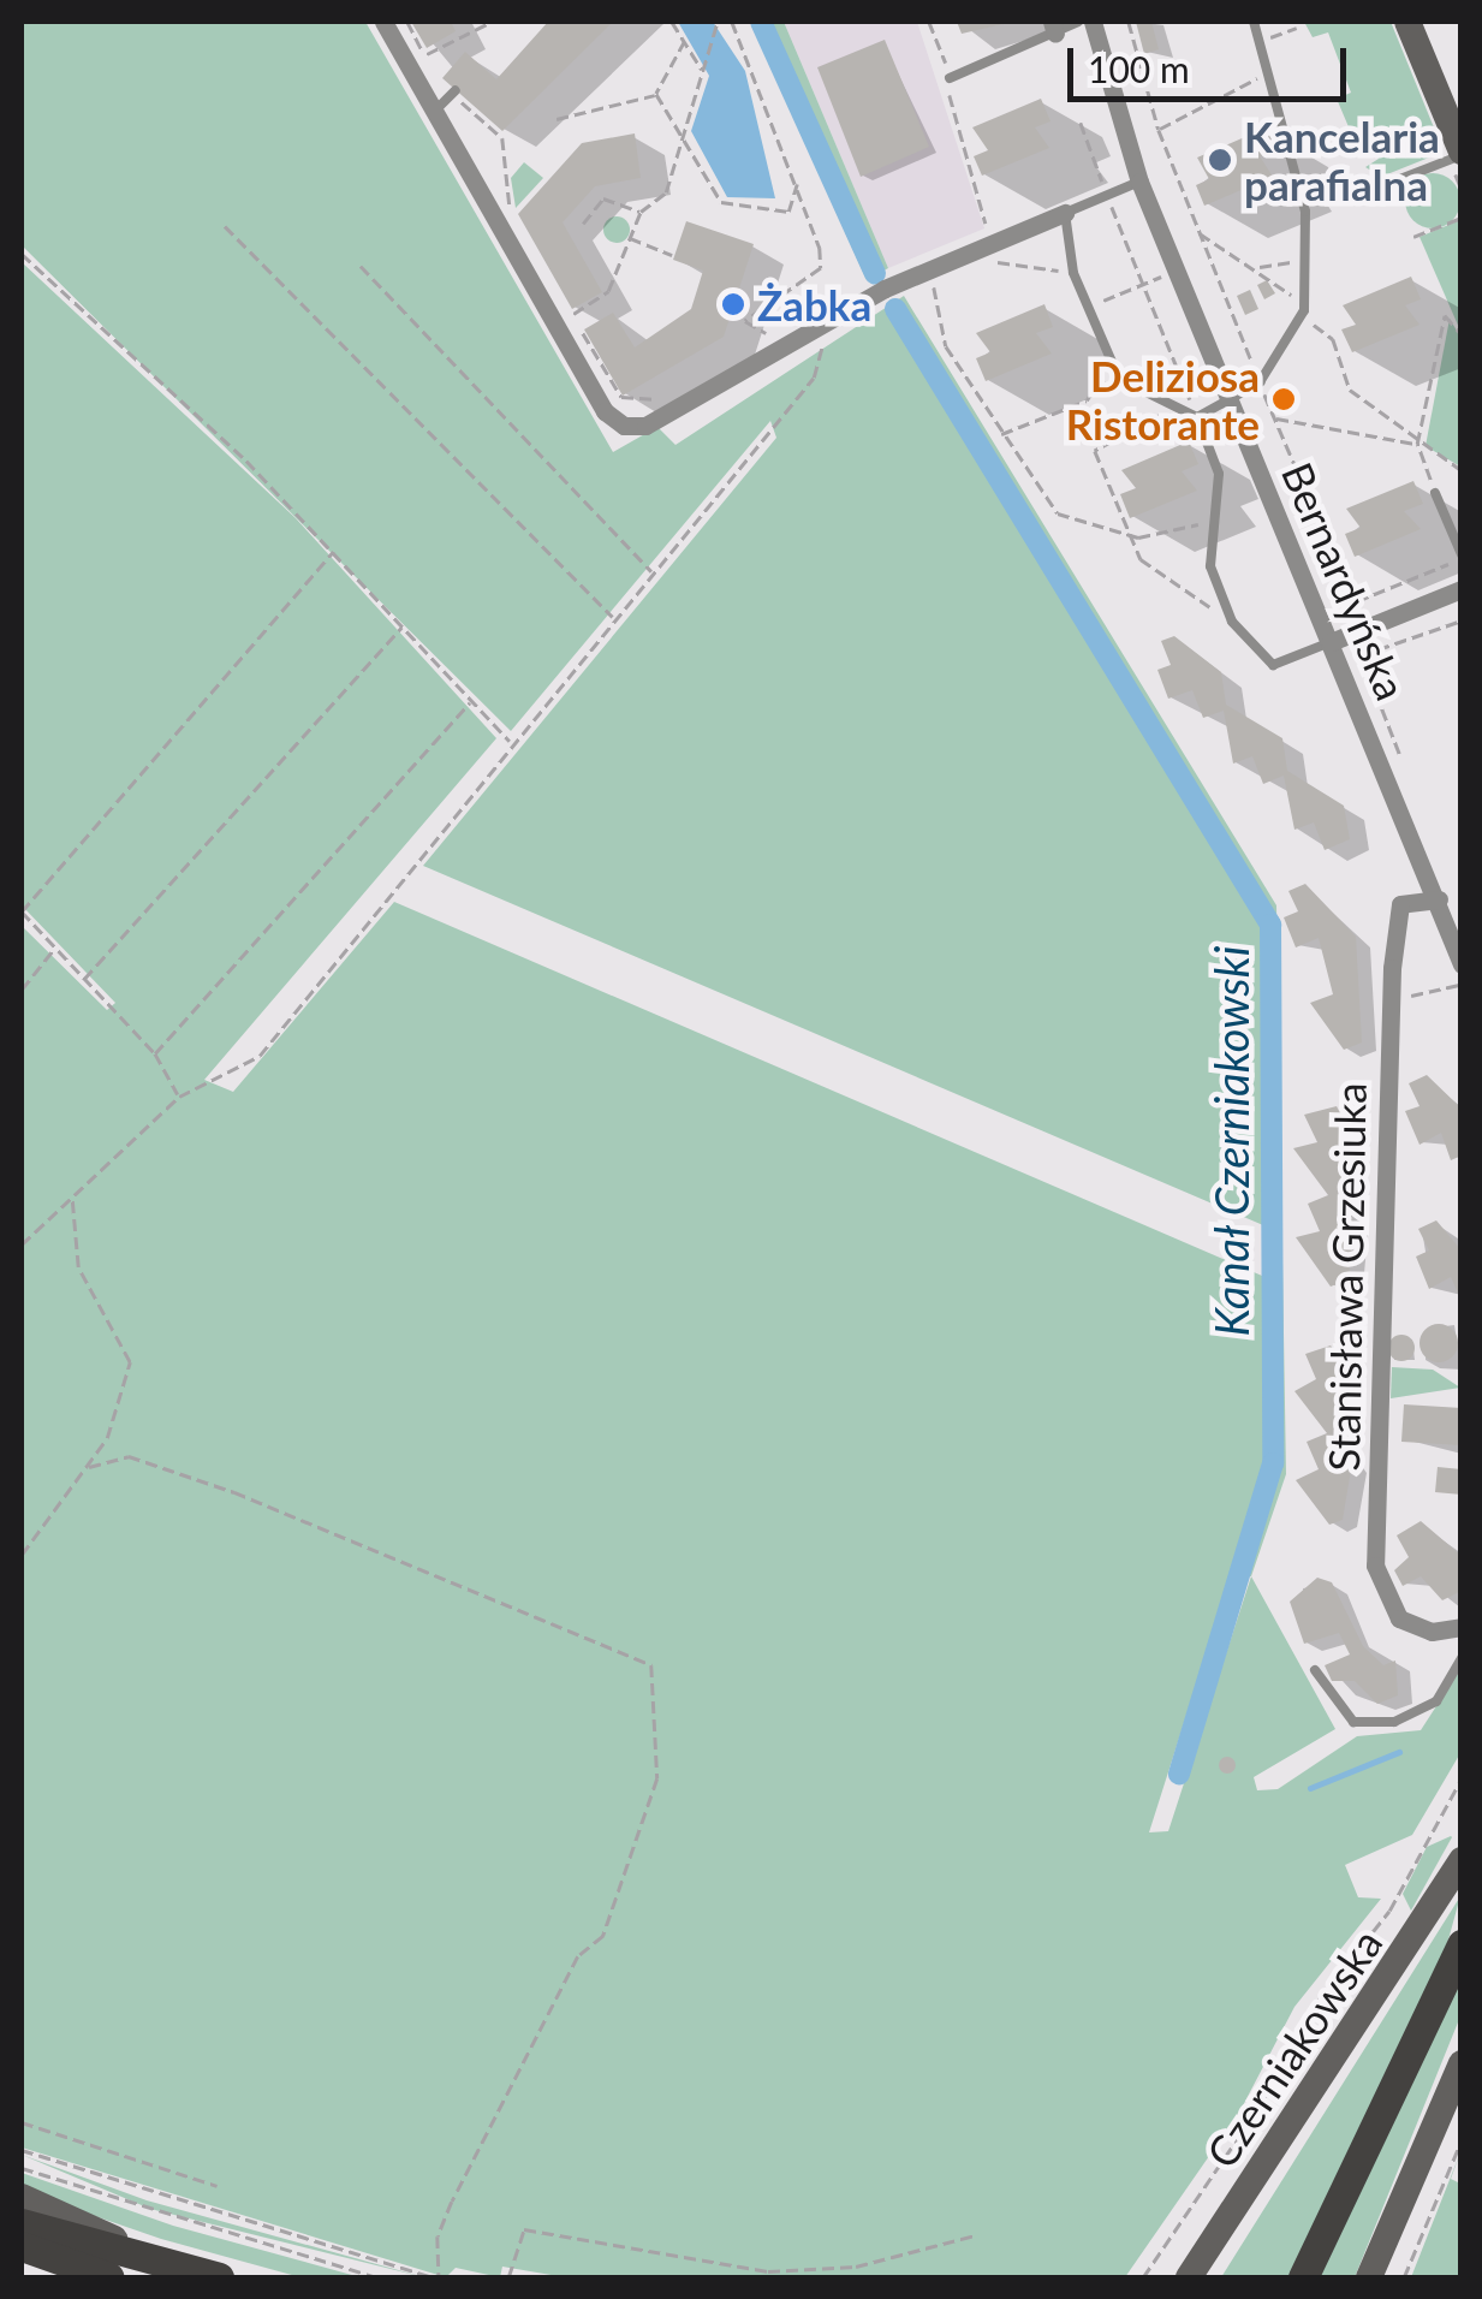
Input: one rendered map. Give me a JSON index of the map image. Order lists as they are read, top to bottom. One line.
{"streets":{"main road":["Czerniakowska"],"street":["Bernardyńska","Stanisława Grzesiuka"]},"crossings":[["Bernardyńska","Stanisława Grzesiuka"]],"water":["Kanał Czerniakowski"],"places":["Kancelaria parafialna","Żabka","Deliziosa Ristorante"],"scale_bar":"100 m"}
